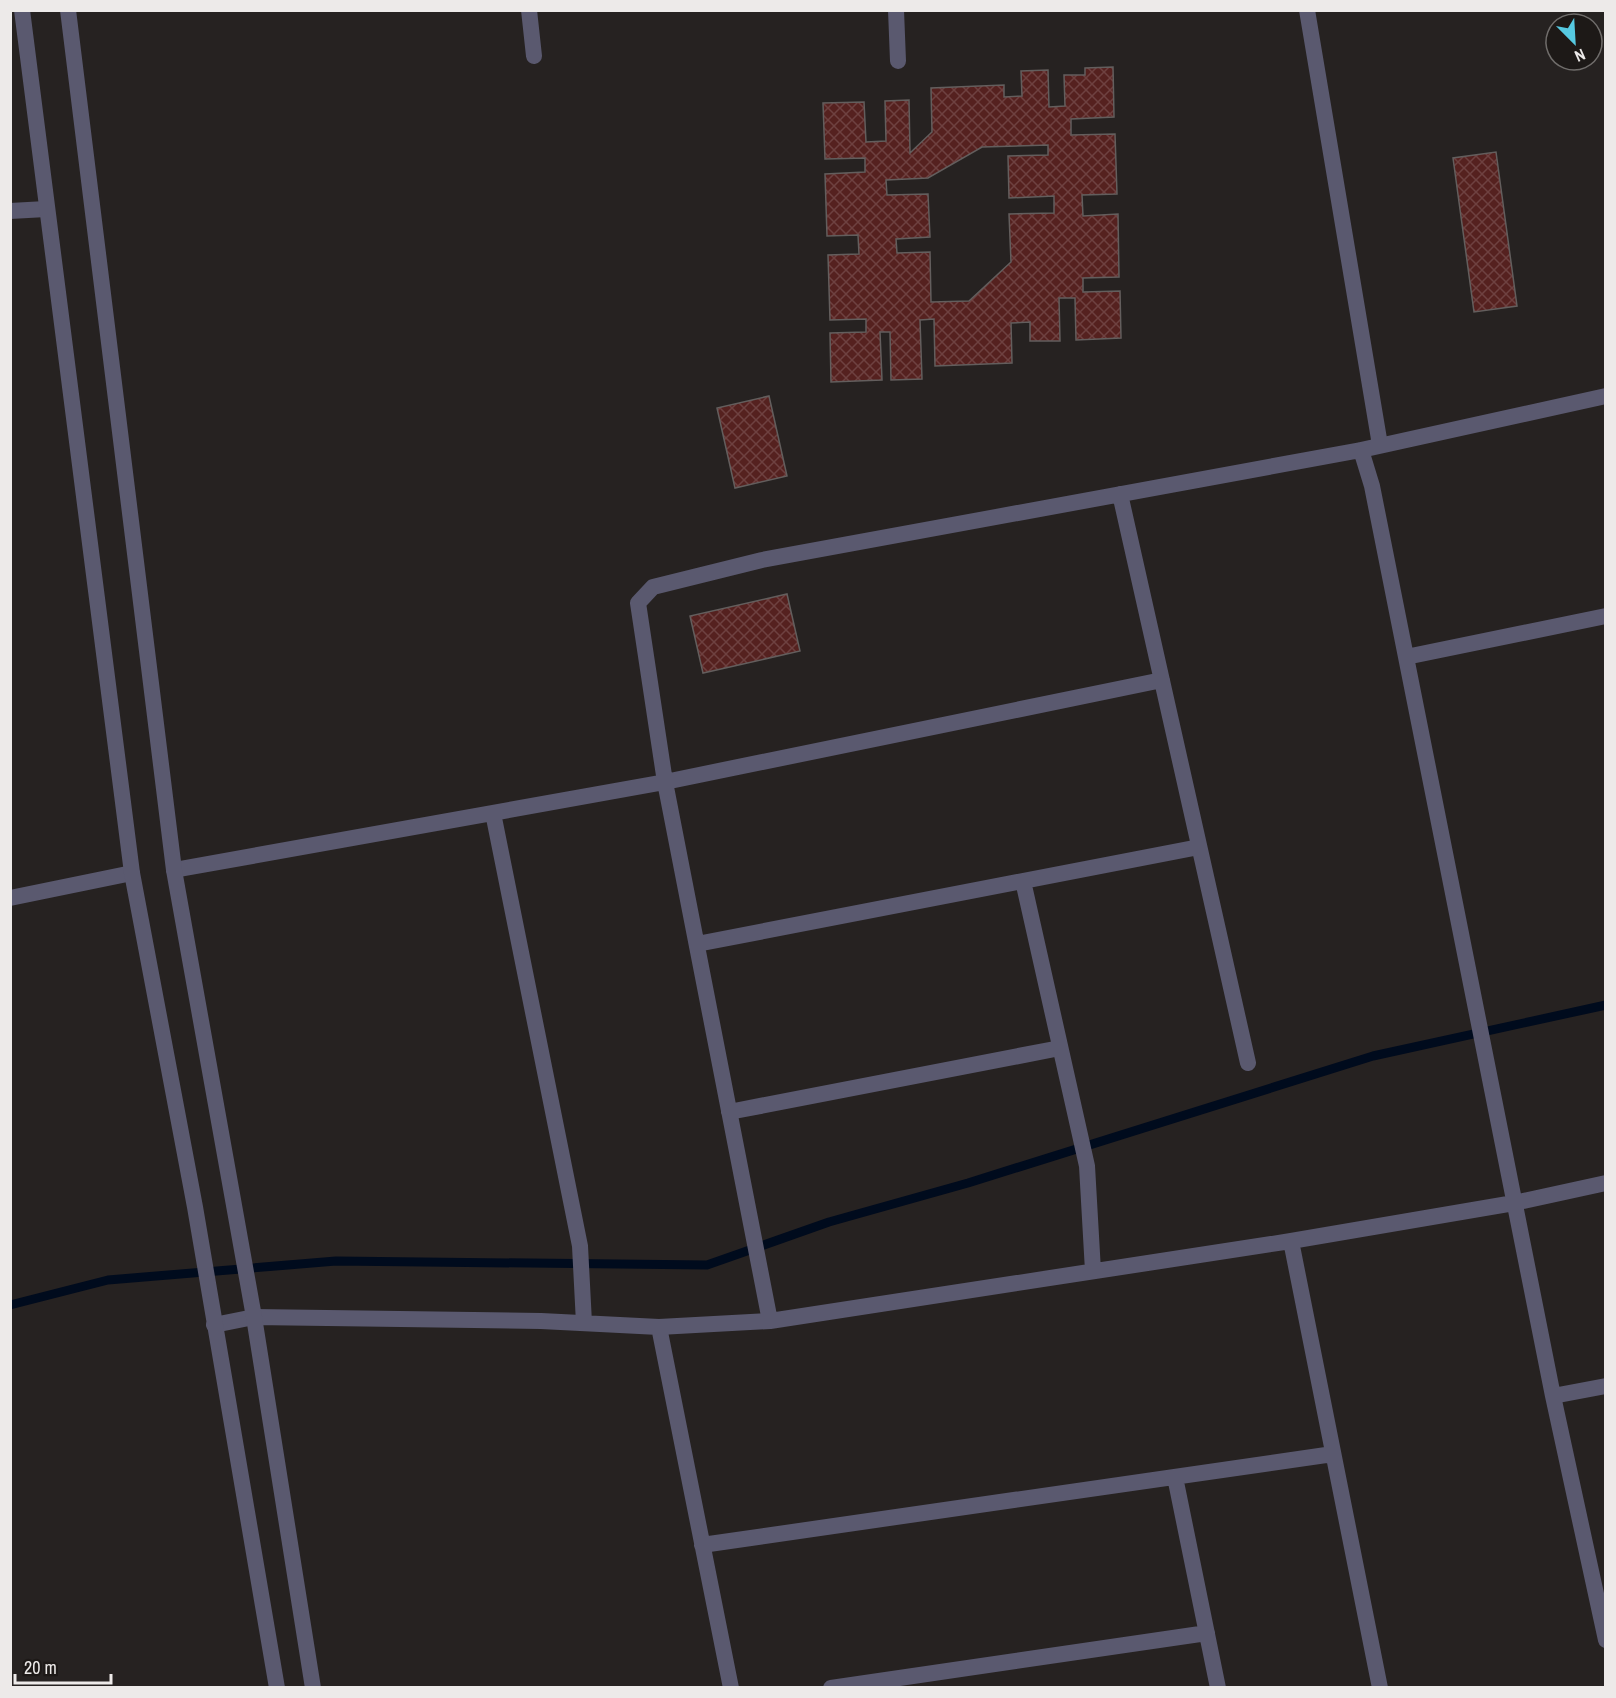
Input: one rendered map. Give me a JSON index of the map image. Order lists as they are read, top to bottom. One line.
{"scale_bar":"20 m","north":"bottom right"}
